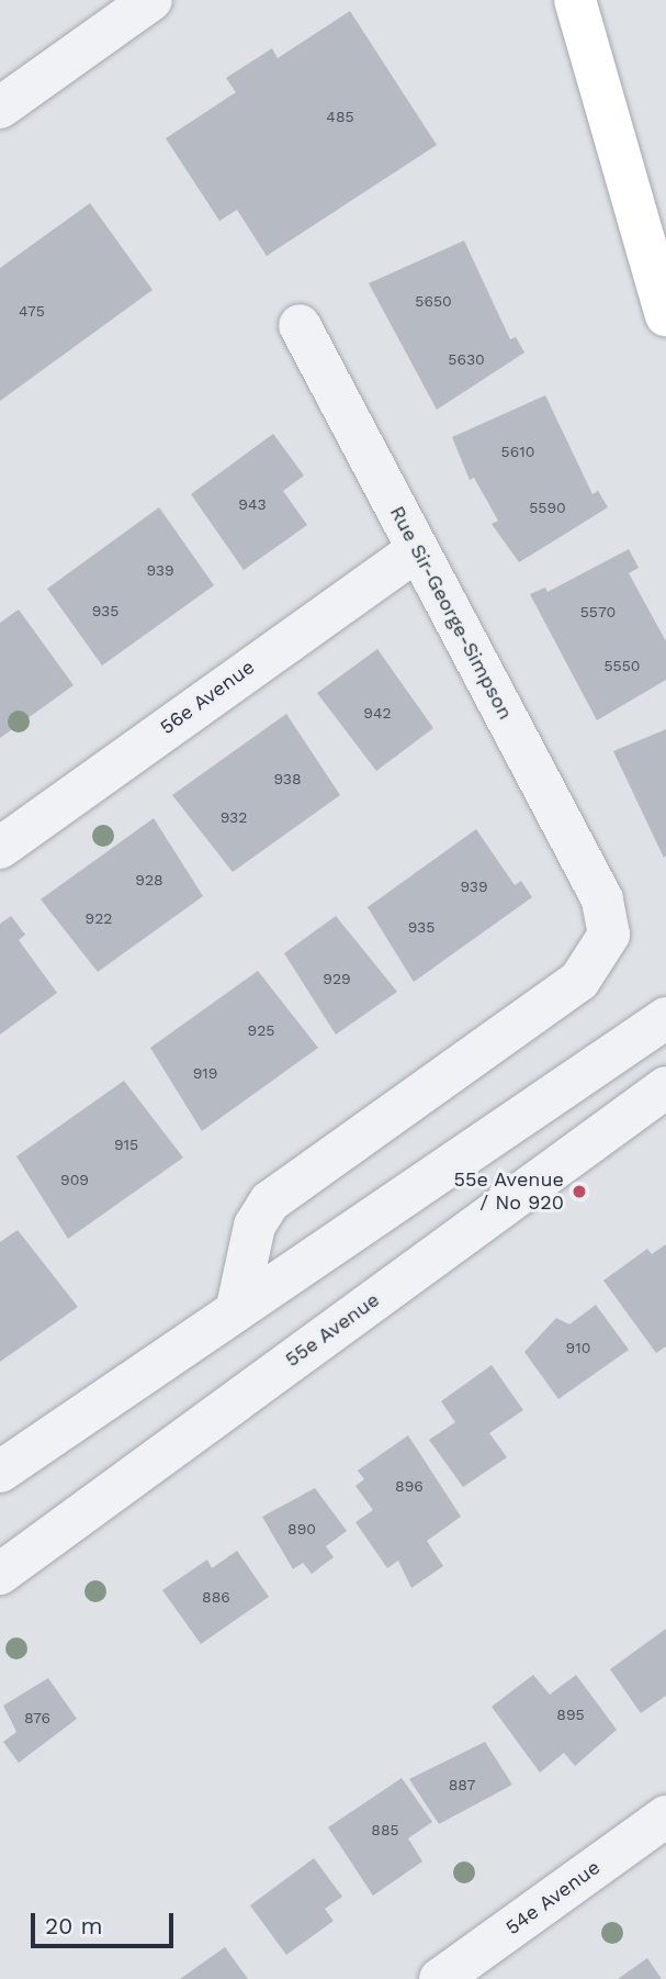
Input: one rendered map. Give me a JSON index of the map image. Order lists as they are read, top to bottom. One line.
{"streets":{"street":["Rue Sir-George-Simpson","56e Avenue","55e Avenue","54e Avenue"]},"crossings":[["Rue Sir-George-Simpson","56e Avenue"]],"places":["55e Avenue / No 920"],"house_numbers":["485","5650","475","5630","5610","943","5590","939","935","5570","5550","942","938","932","928","939","922","935","929","925","919","915","909","910","896","890","886","895","876","887","885"],"scale_bar":"20 m"}
